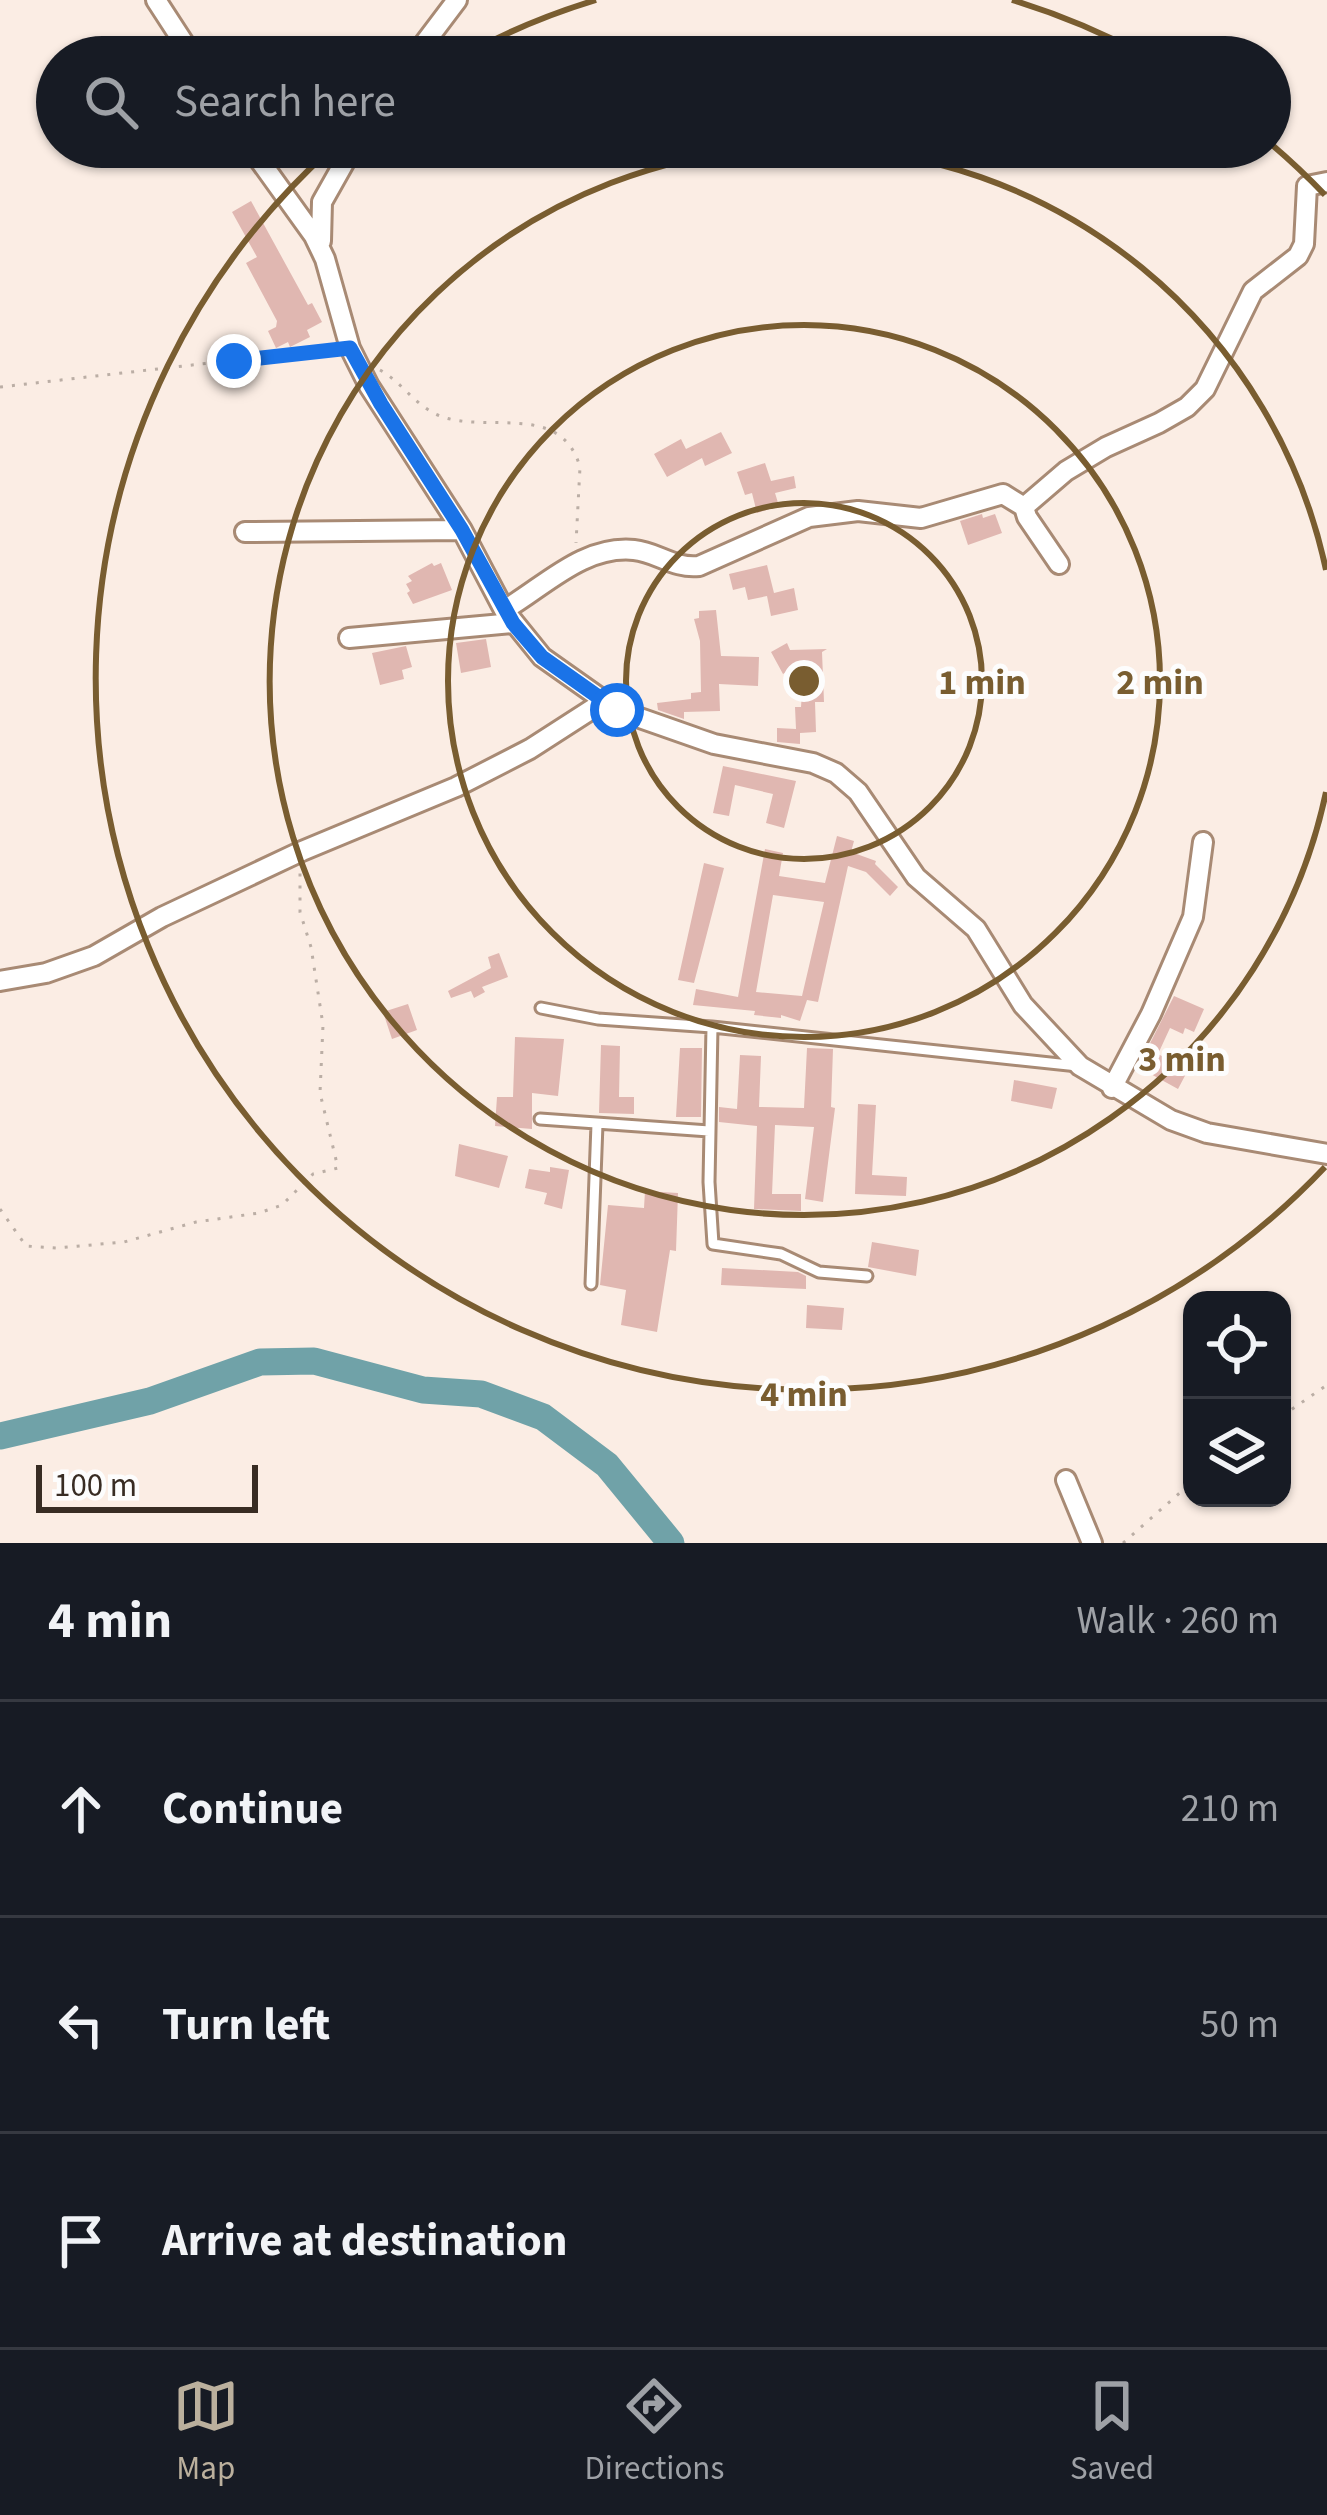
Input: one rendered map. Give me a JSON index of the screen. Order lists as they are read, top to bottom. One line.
{"scale_bar":"100 m","page":{"search":"Search here","scale":"100 m","heading":["4 min","Walk · 260 m"],"list":[["Continue","210 m"],["Turn left","50 m"],"Arrive at destination"],"nav":["Map","Directions","Saved"]},"rings":["1 min","2 min","3 min","4 min"]}
